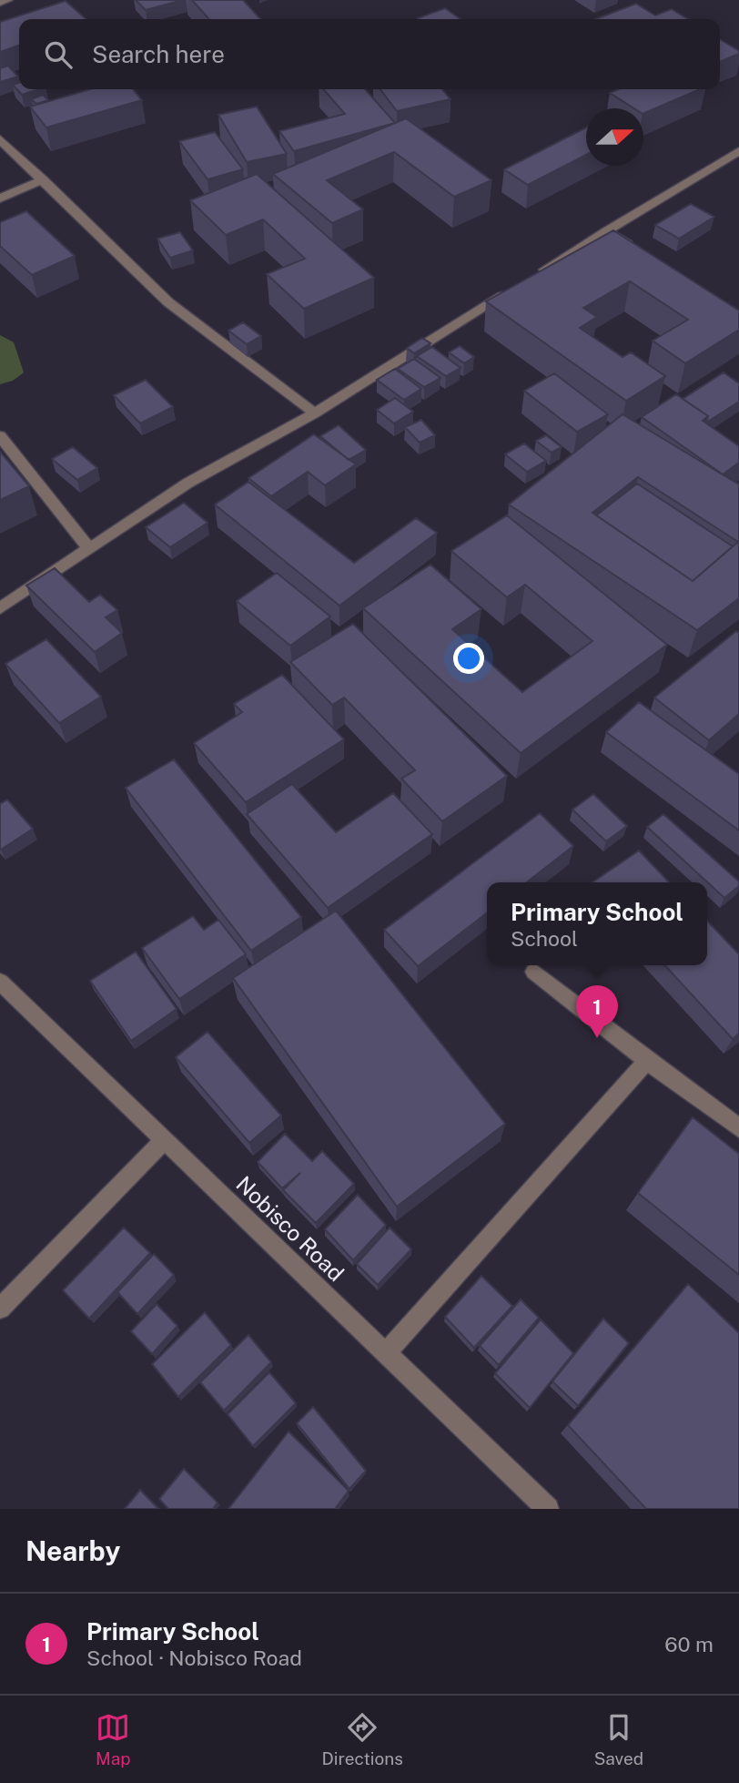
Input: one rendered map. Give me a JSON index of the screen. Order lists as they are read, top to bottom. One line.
{"streets":{"street":["Nobisco Road"]},"north":"right","page":{"search":"Search here","popup":["Primary School","School"],"pins":"1","heading":"Nearby","list":[{"mark":"1","name":"Primary School","note":"School · Nobisco Road","value":"60 m"}],"nav":["Map","Directions","Saved"]}}
